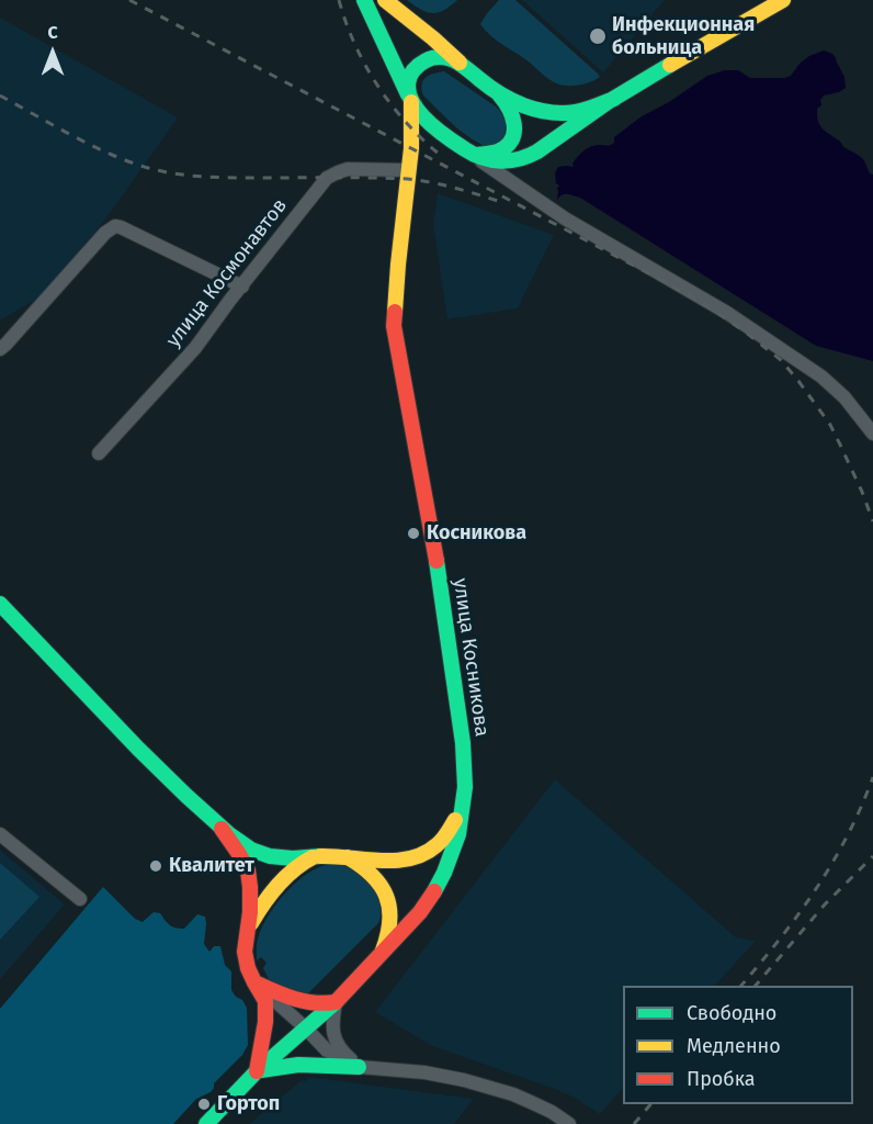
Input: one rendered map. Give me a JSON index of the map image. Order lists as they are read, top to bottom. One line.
{"streets":{"main road":["улица Косникова"],"street":["улица Космонавтов"]},"crossings":[["улица Космонавтов","улица Косникова"]],"places":["Инфекционная больница","Косникова","Квалитет","Гортоп"],"legend":["Свободно","Медленно","Пробка"],"north":"top"}
